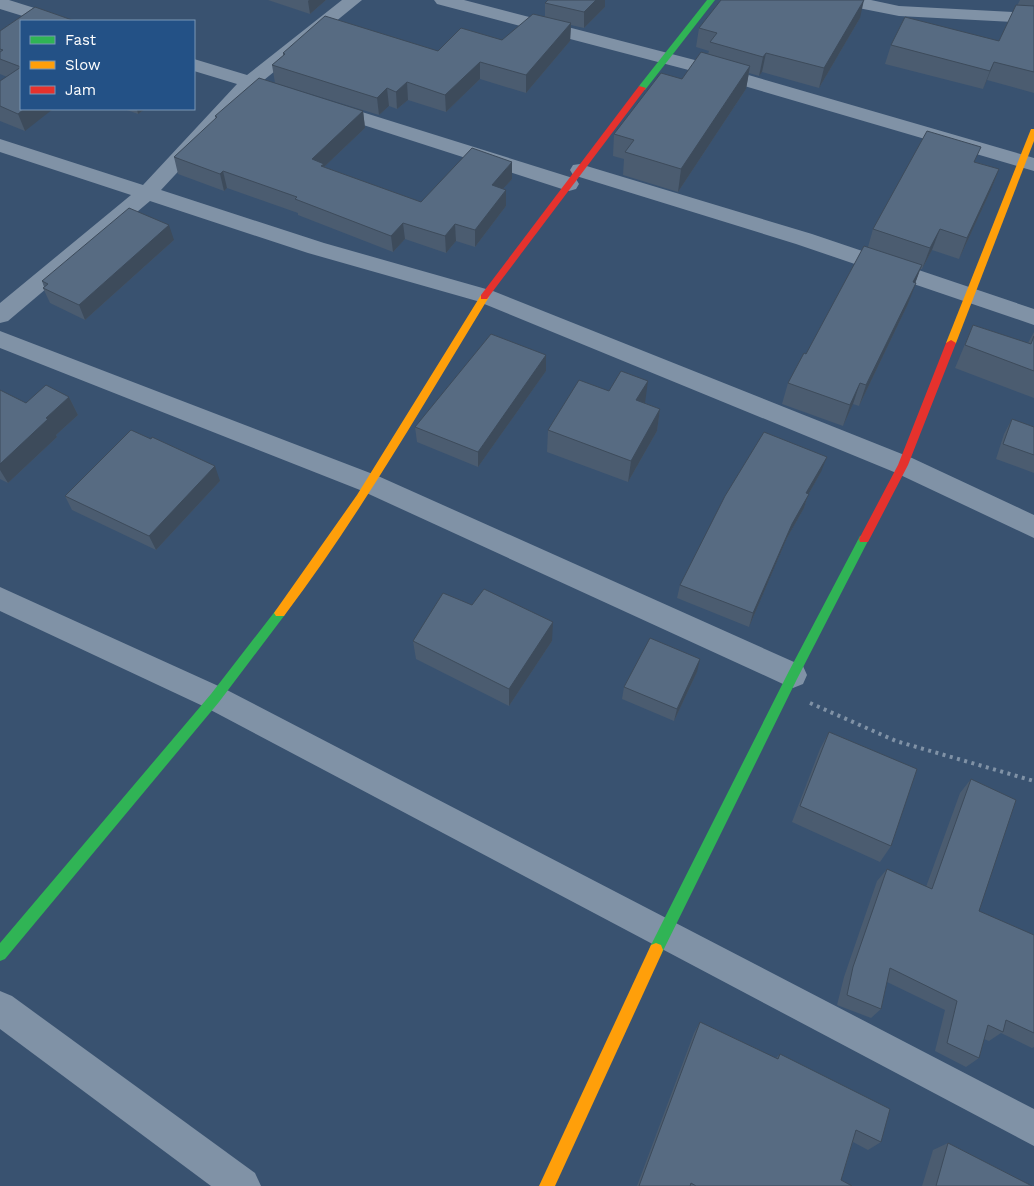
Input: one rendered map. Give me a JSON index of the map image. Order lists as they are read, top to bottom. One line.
{"legend":["Fast","Slow","Jam"]}
